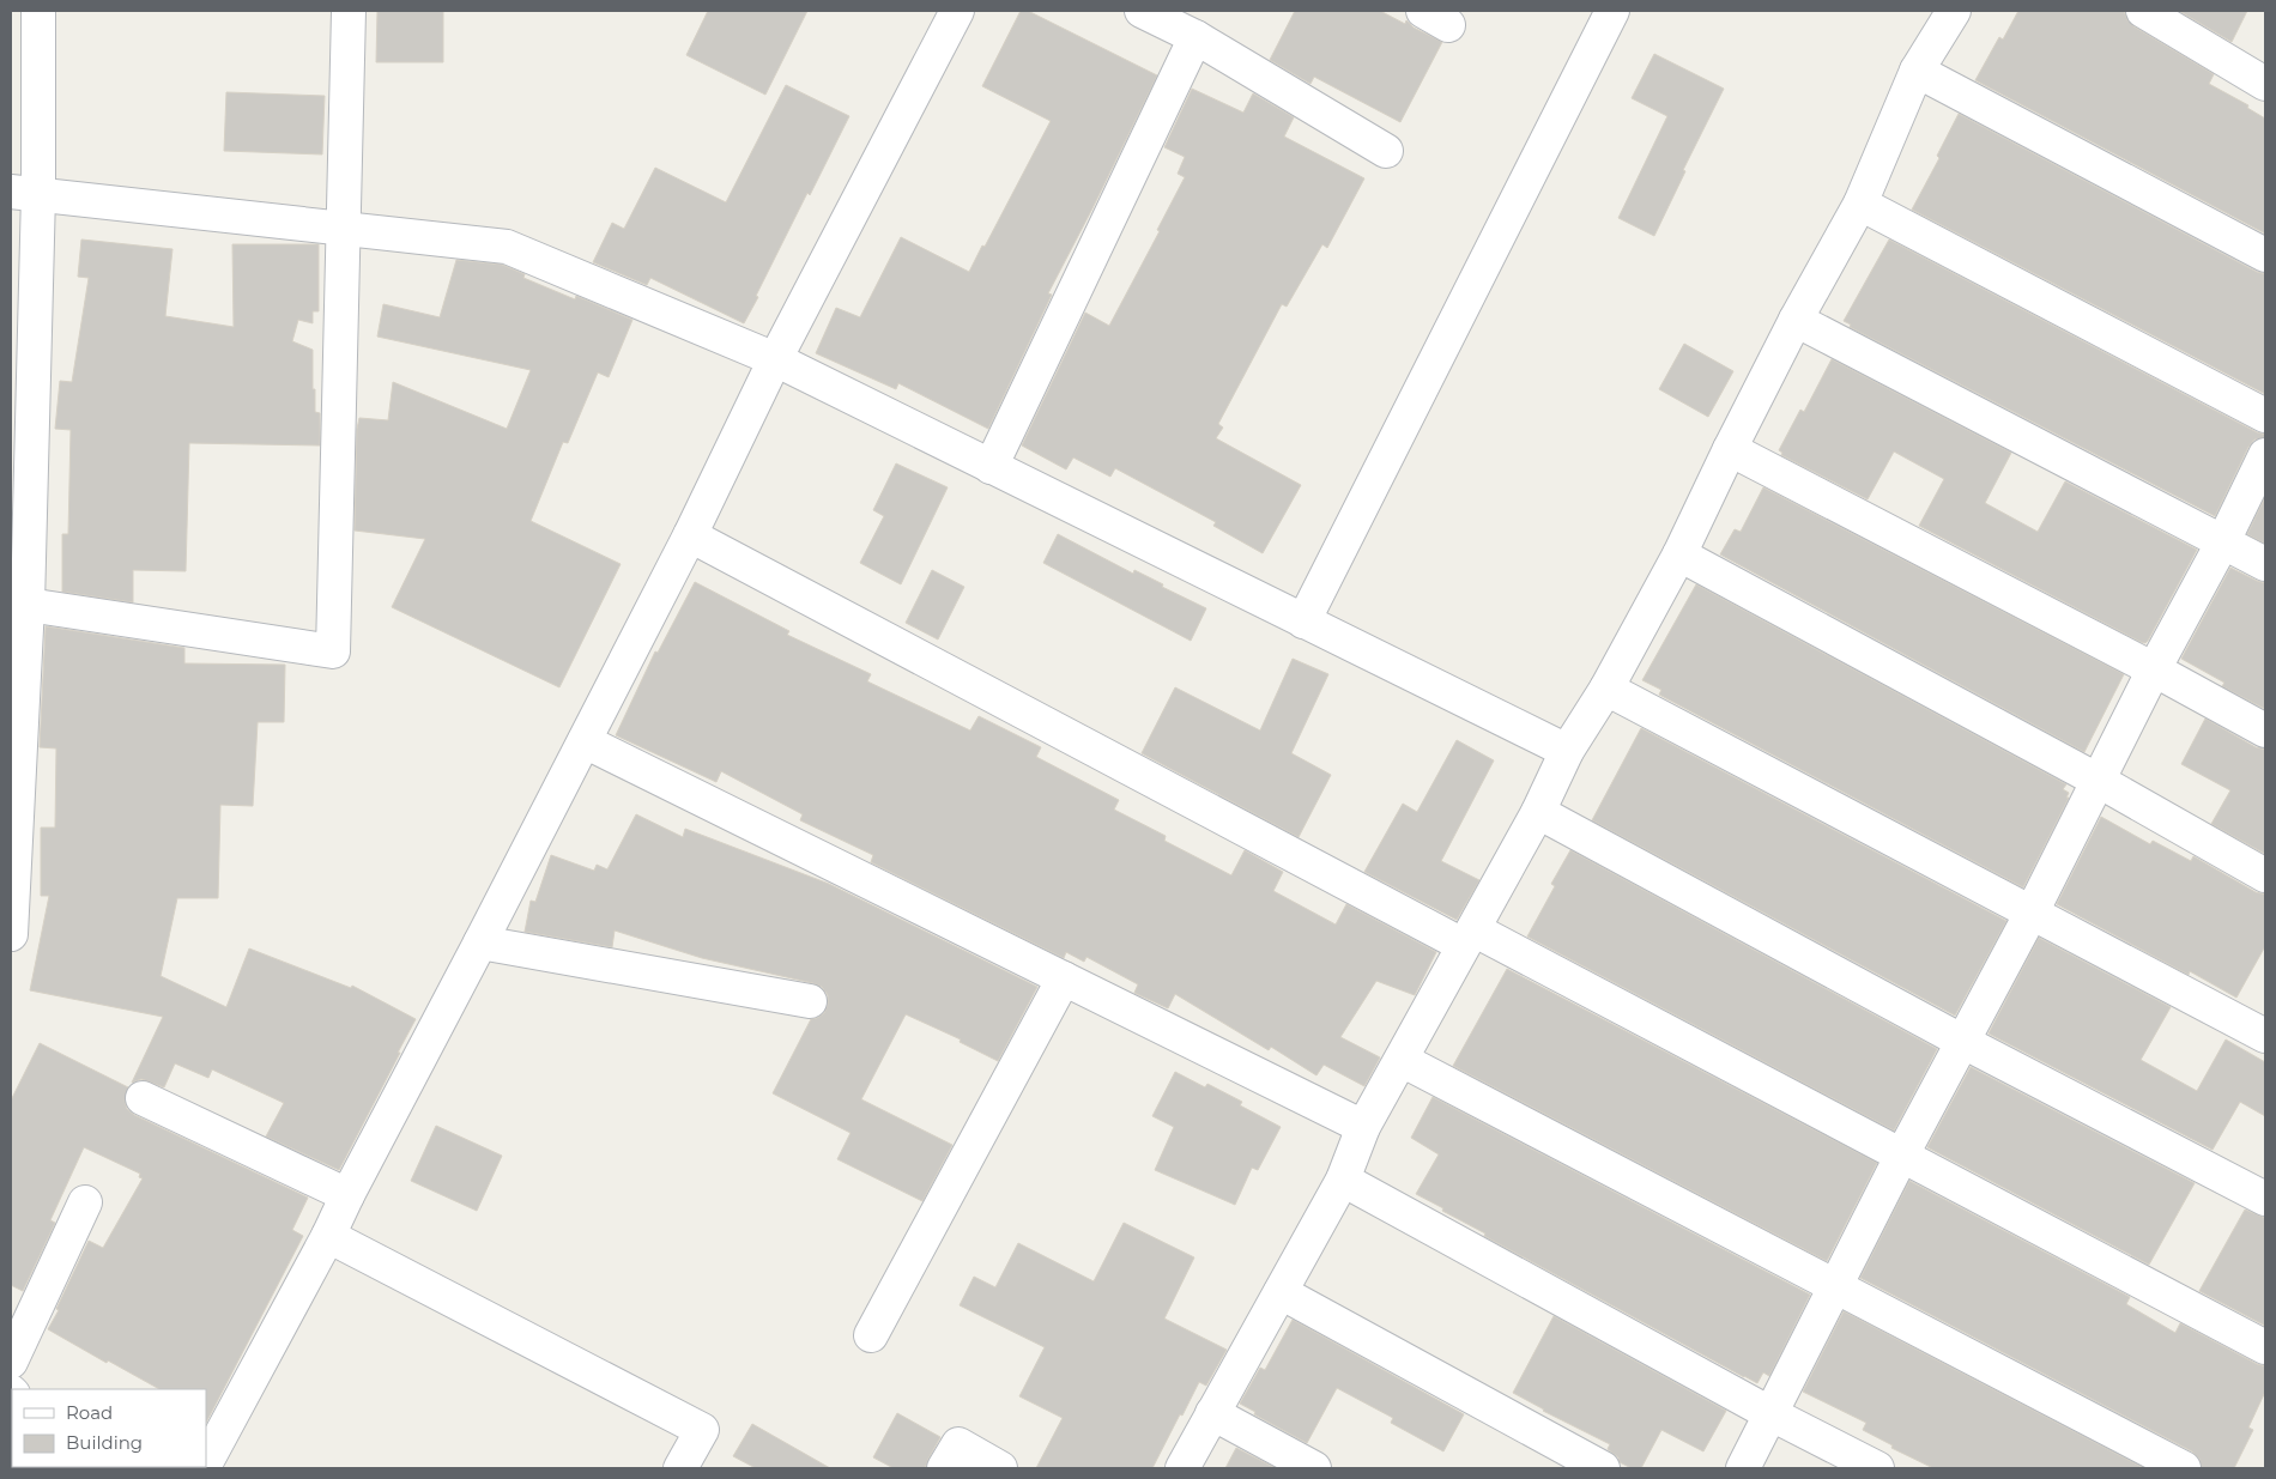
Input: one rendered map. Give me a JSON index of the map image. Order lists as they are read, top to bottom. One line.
{"legend":["Road","Building"]}
